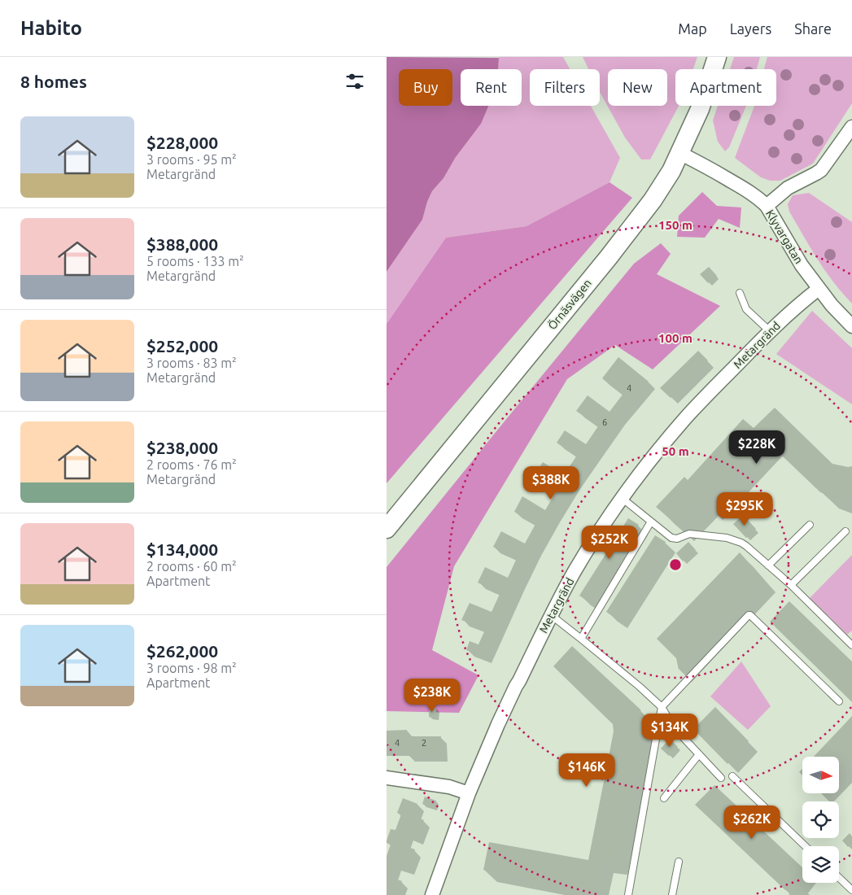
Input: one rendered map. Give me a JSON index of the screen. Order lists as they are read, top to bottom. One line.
{"streets":{"street":["Klyvargatan","Örnäsvägen","Metargränd"]},"crossings":[["Klyvargatan","Örnäsvägen"],["Klyvargatan","Metargränd"]],"house_numbers":["4","6","4","2"],"north":"right","page":{"header":"Habito","nav":["Map","Layers","Share"],"heading":"8 homes","chip":["Buy","Rent","Filters","New","Apartment"],"list":[{"name":"$228,000","note":"3 rooms · 95 m² · Metargränd"},{"name":"$388,000","note":"5 rooms · 133 m² · Metargränd"},{"name":"$252,000","note":"3 rooms · 83 m² · Metargränd"},{"name":"$238,000","note":"2 rooms · 76 m² · Metargränd"},{"name":"$134,000","note":"2 rooms · 60 m² · Apartment"},{"name":"$262,000","note":"3 rooms · 98 m² · Apartment"}],"price":["$228K","$388K","$295K","$252K","$238K","$134K","$146K","$262K"]},"rings":["150 m","100 m","50 m"]}
